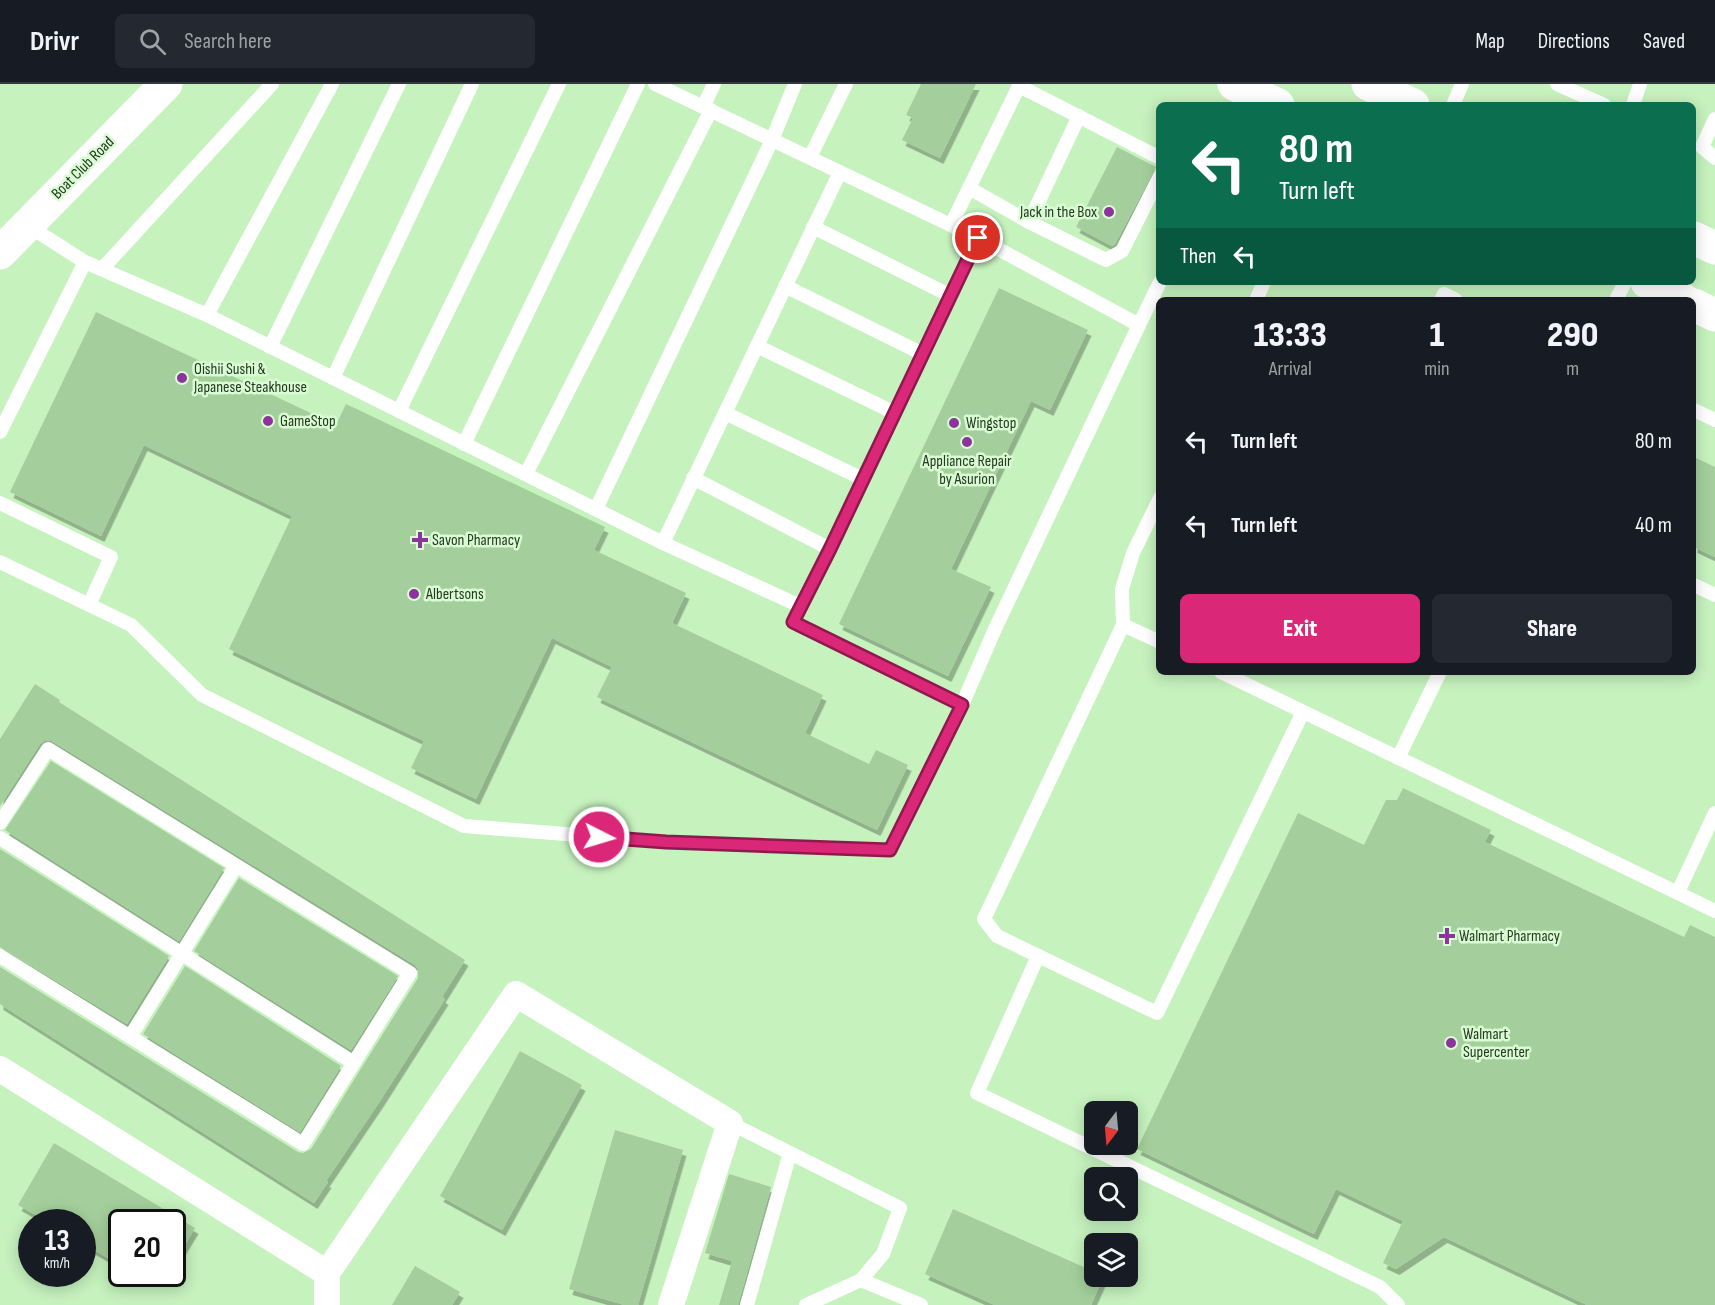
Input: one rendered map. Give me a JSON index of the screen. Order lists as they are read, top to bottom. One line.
{"streets":{"main road":["Boat Club Road"]},"places":{"other":["Jack in the Box","Oishii Sushi & Japanese Steakhouse","GameStop","Wingstop","Appliance Repair by Asurion","Albertsons","Walmart Supercenter"],"health":["Savon Pharmacy","Walmart Pharmacy"]},"north":"bottom","page":{"header":"Drivr","search":"Search here","nav":["Map","Directions","Saved"],"turn":["80 m","Turn left"],"then":"Then","eta":["13:33","Arrival","1","min","290","m"],"list":[{"name":"Turn left","value":"80 m"},{"name":"Turn left","value":"40 m"}],"buttons":["Exit","Share"],"speed":"13 km/h","limit":"20"}}
